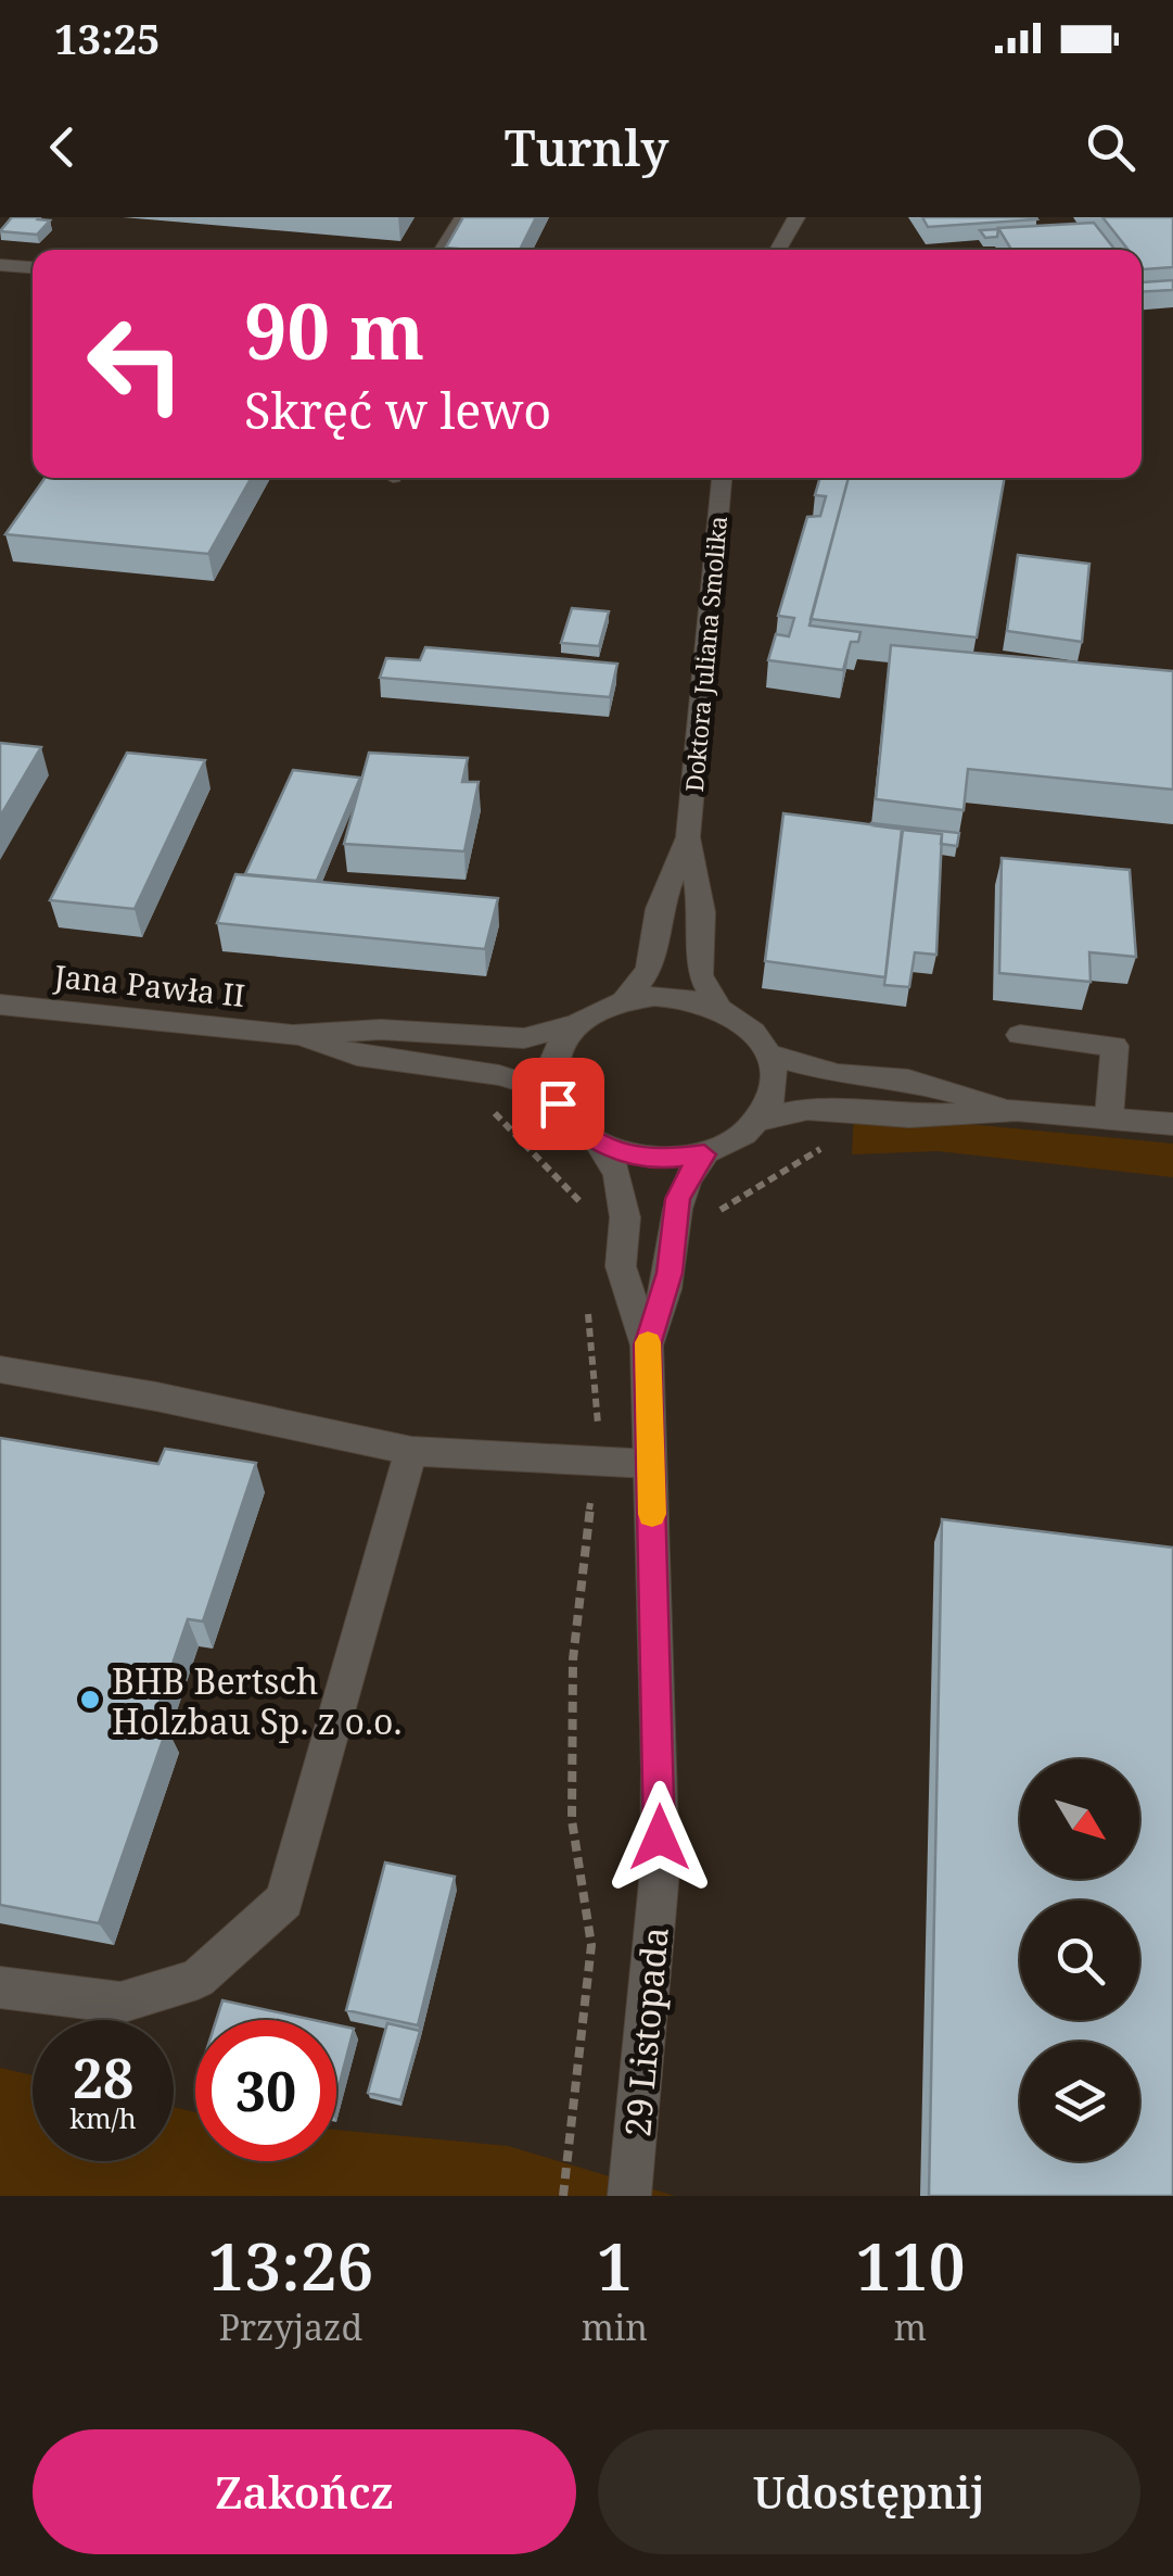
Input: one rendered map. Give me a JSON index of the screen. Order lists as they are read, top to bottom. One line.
{"streets":{"street":["Doktora Juliana Smolika","Jana Pawła II","29 Listopada"]},"crossings":[["Doktora Juliana Smolika","Jana Pawła II"],["Doktora Juliana Smolika","29 Listopada"],["Jana Pawła II","29 Listopada"]],"places":["BHB Bertsch Holzbau Sp. z o.o."],"north":"bottom right","page":{"status":"13:25","header":"Turnly","turn":["90 m","Skręć w lewo"],"speed":"28 km/h","limit":"30","eta":["13:26","Przyjazd","1","min","110","m"],"buttons":["Zakończ","Udostępnij"]}}
